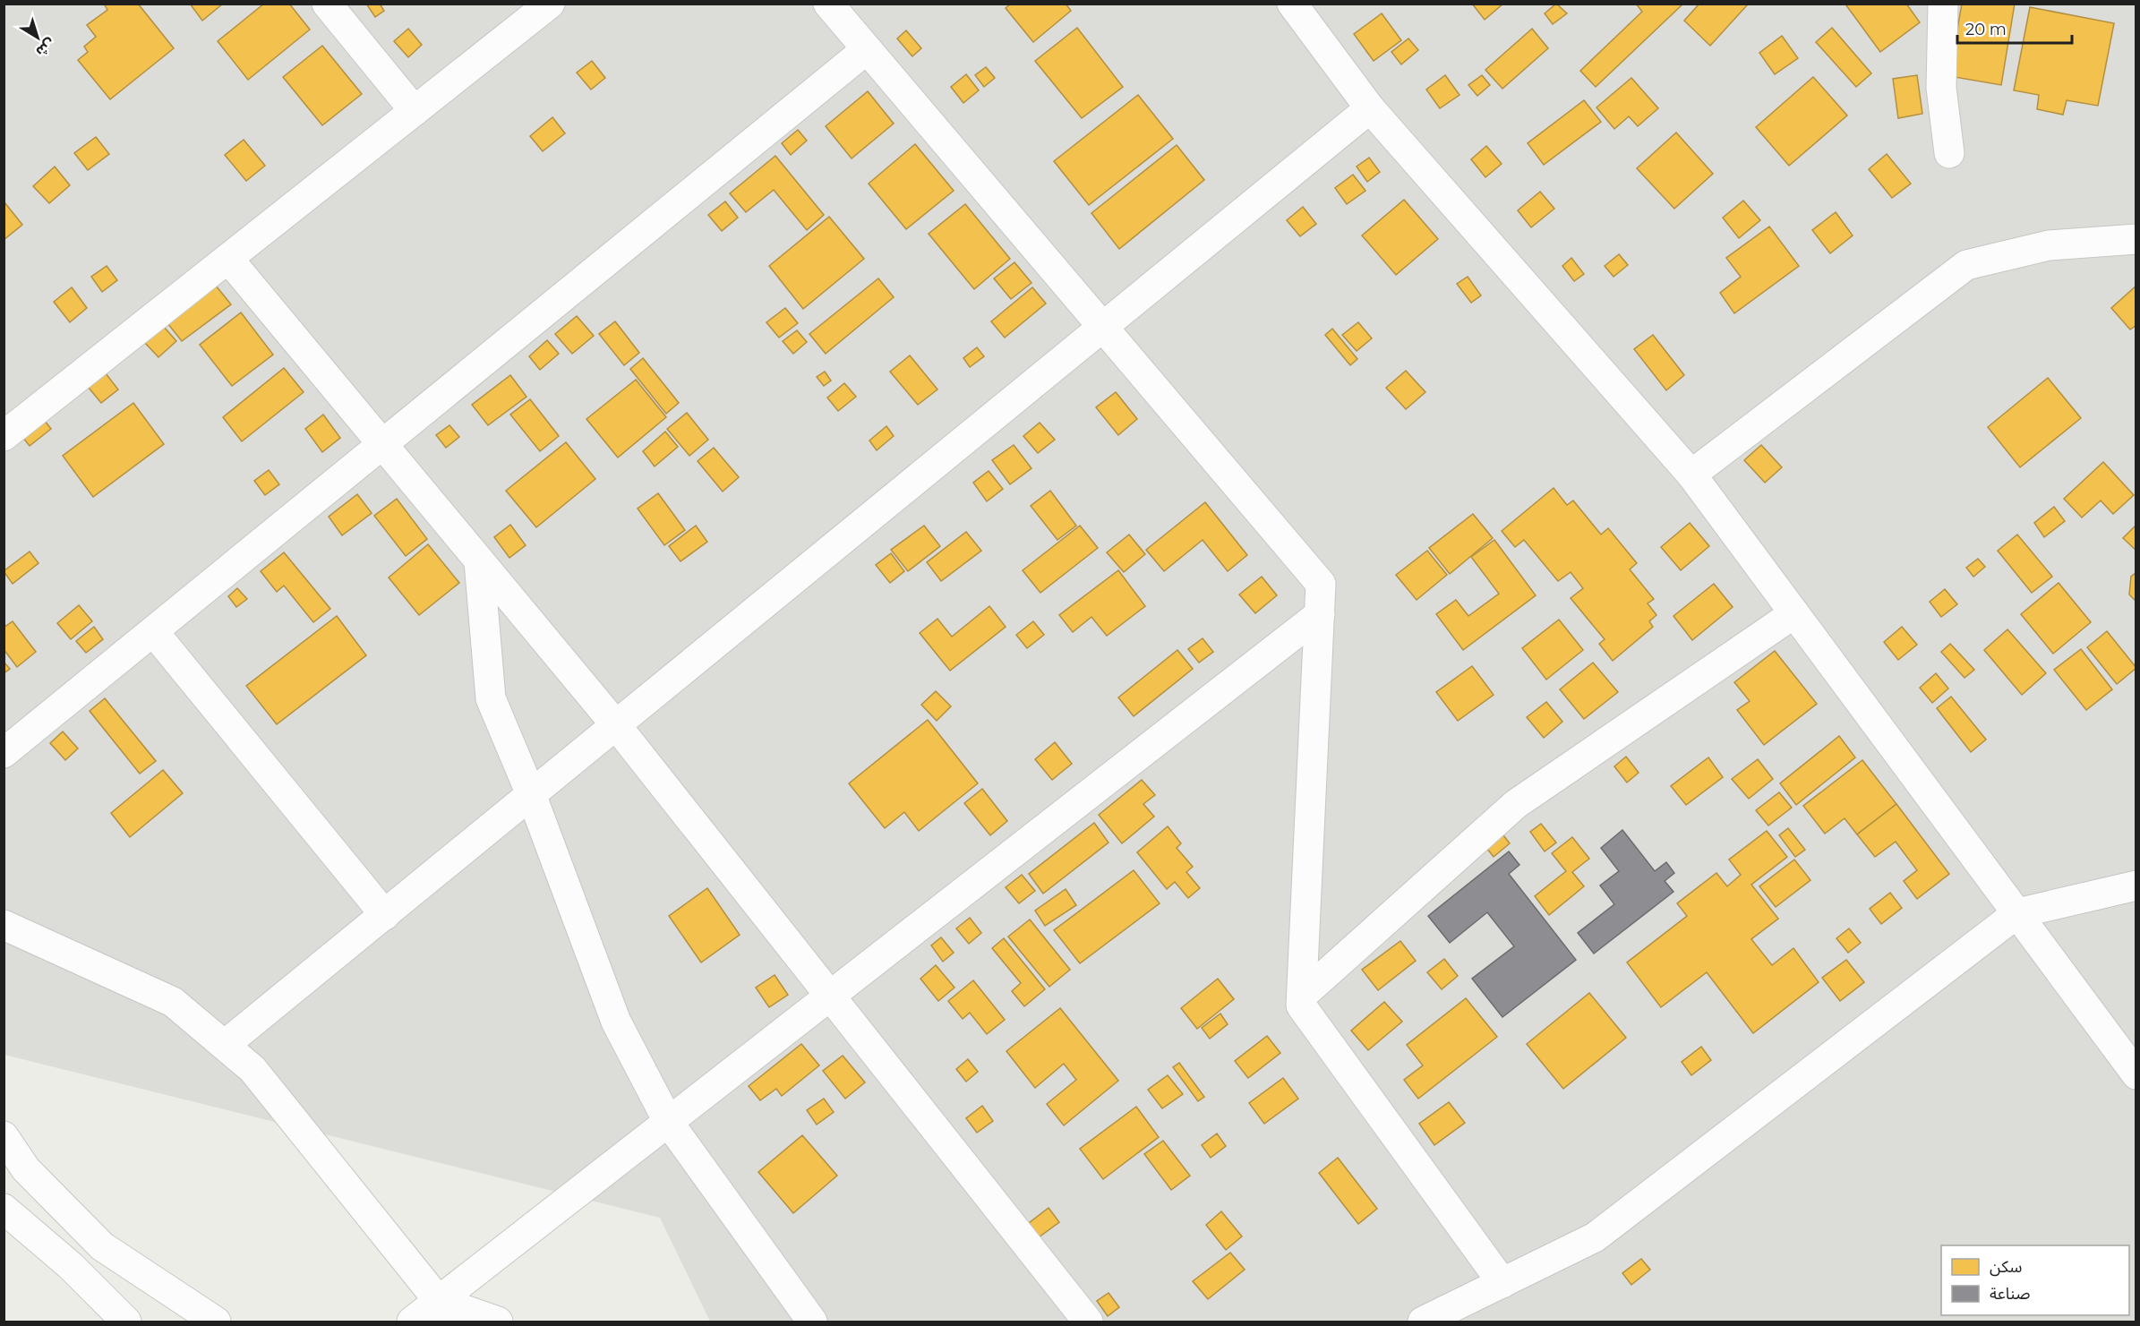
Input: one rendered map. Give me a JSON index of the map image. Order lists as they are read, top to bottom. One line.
{"legend":["سكن","صناعة"],"scale_bar":"20 m","north":"bottom right"}
